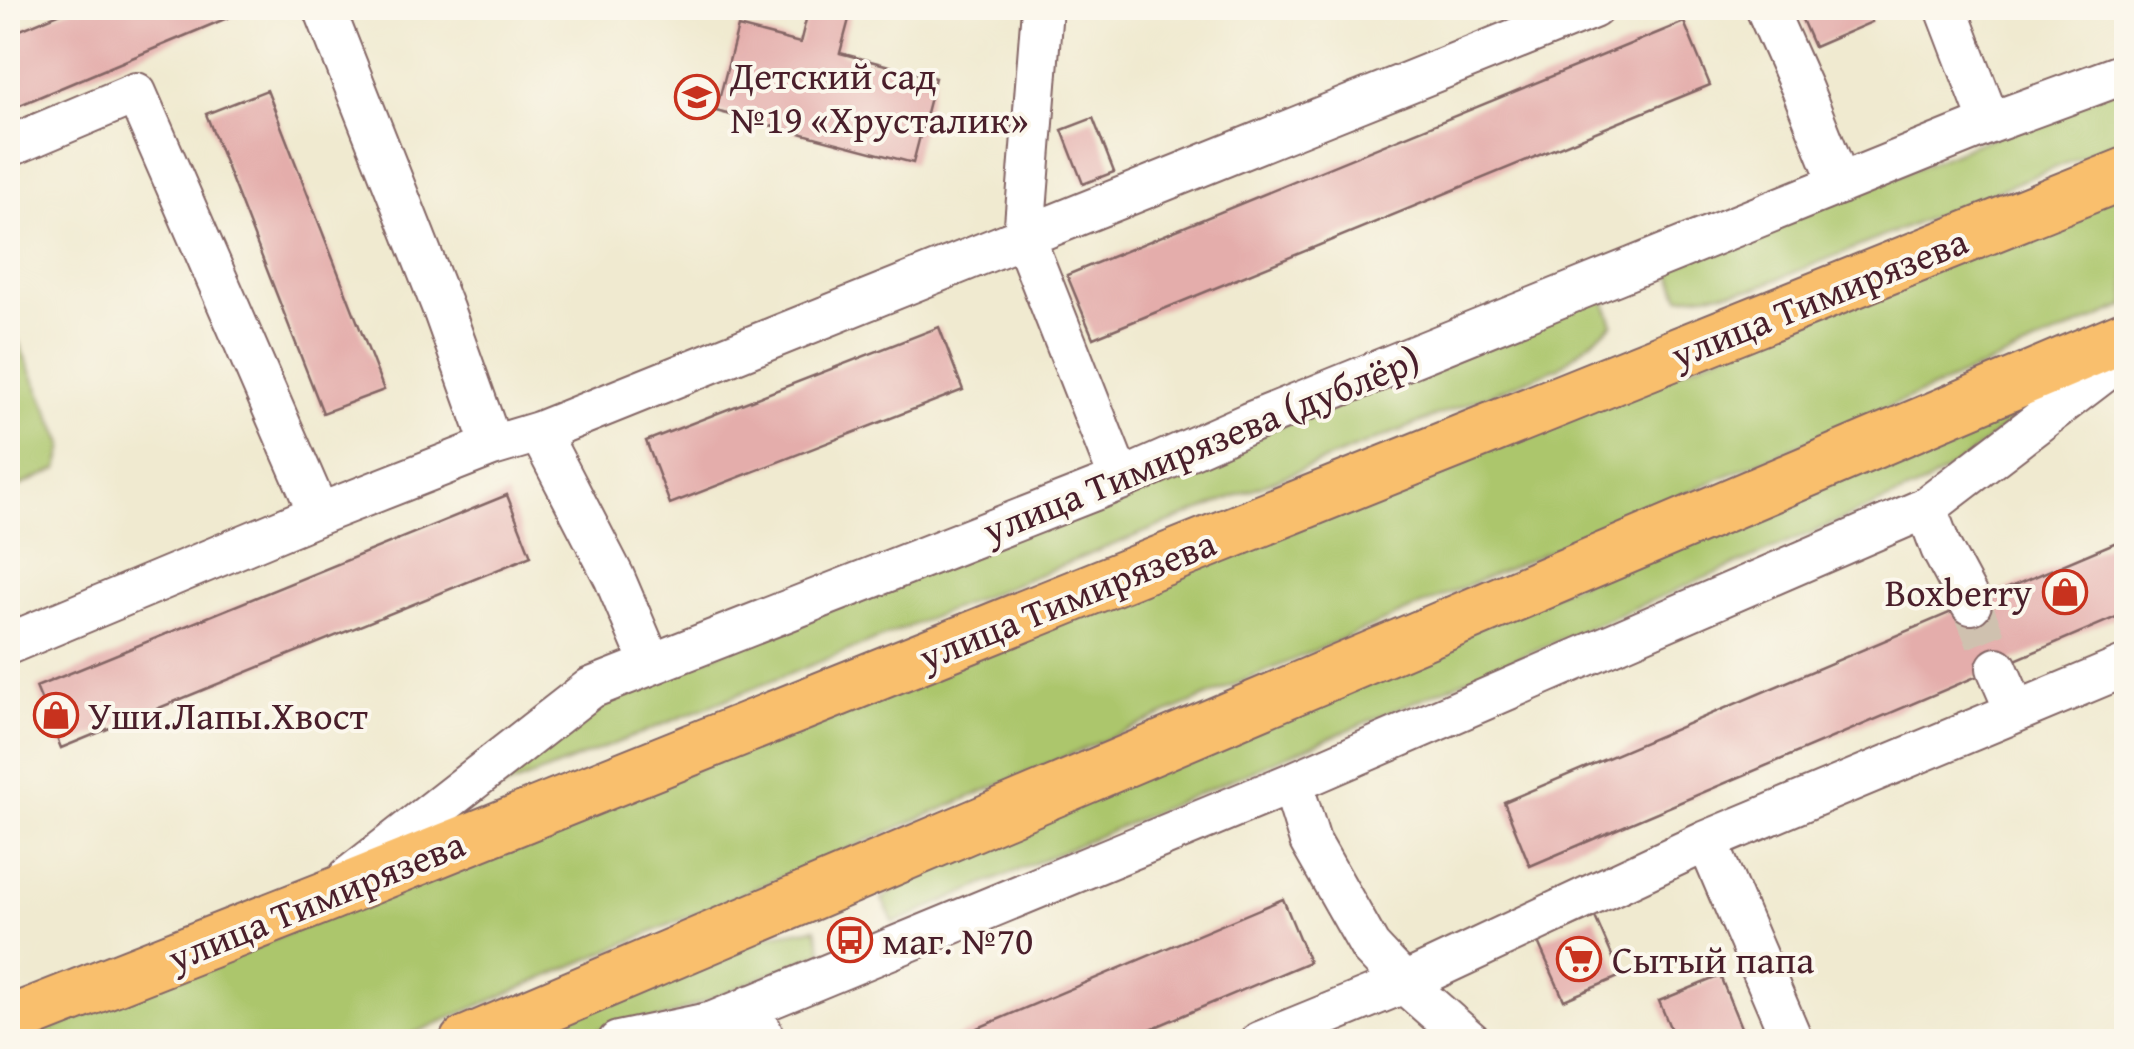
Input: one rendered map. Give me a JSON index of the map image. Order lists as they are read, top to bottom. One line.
{"streets":{"main road":["улица Тимирязева"],"street":["улица Тимирязева (дублёр)"]},"crossings":[["улица Тимирязева","улица Тимирязева (дублёр)"]],"places":{"school or university":["Детский сад №19 «Хрусталик»"],"shop":["Boxberry","Уши.Лапы.Хвост"],"bus stop":["маг. №70"],"supermarket":["Сытый папа"]}}
